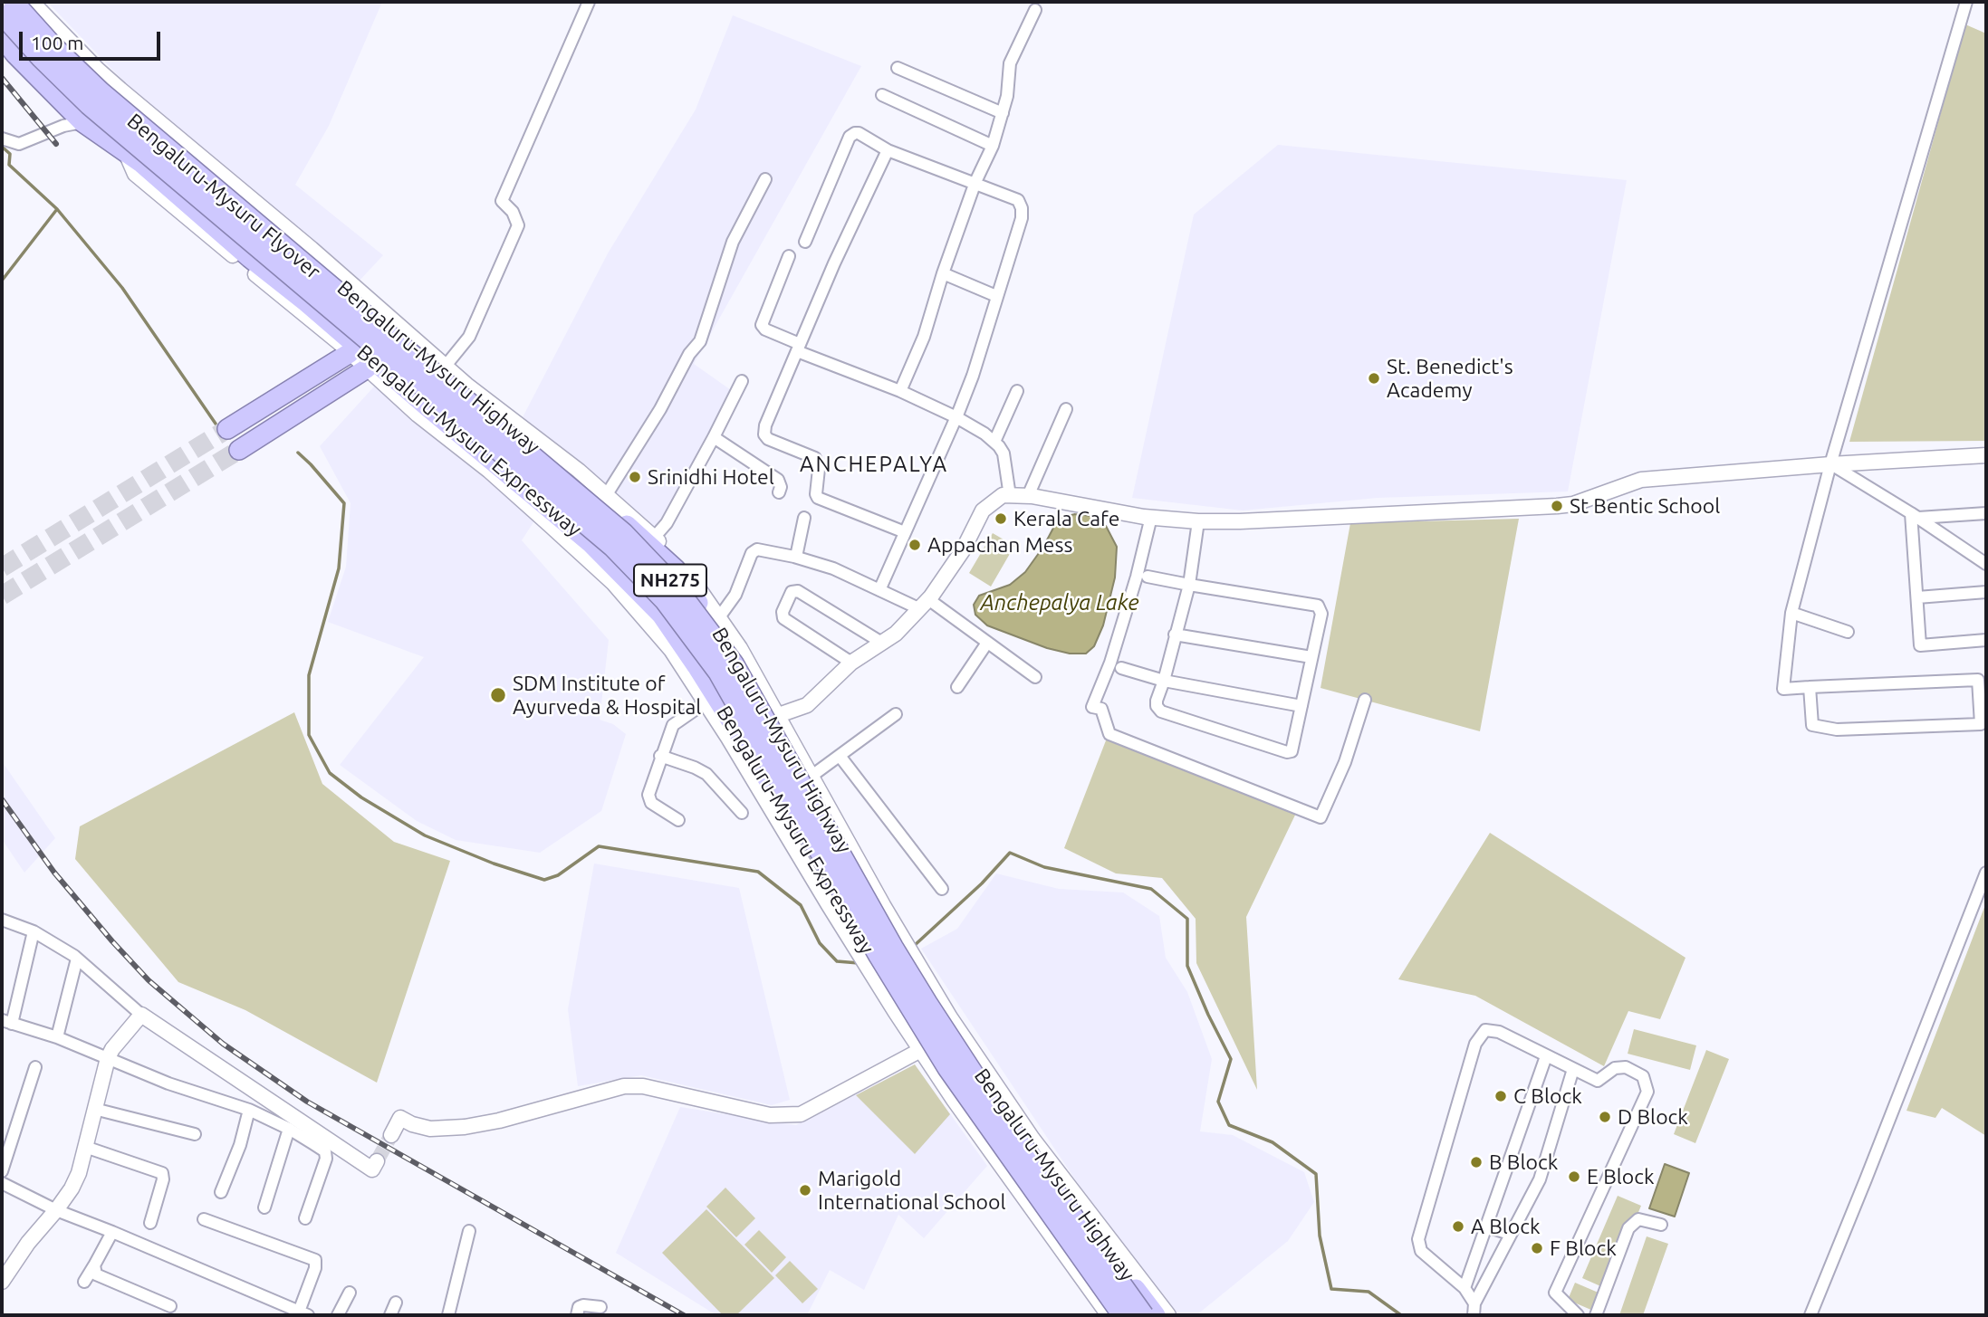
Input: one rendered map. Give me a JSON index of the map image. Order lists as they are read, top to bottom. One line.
{"streets":{"highway":["Bengaluru-Mysuru Flyover","Bengaluru-Mysuru Highway","Bengaluru-Mysuru Expressway","NH275"]},"crossings":[["Bengaluru-Mysuru Highway","NH275"]],"districts":["ANCHEPALYA"],"water":["Anchepalya Lake"],"places":["St. Benedict's Academy","Srinidhi Hotel","St Bentic School","Kerala Cafe","Appachan Mess","SDM Institute of Ayurveda & Hospital","C Block","D Block","B Block","E Block","Marigold International School","A Block","F Block"],"scale_bar":"100 m"}
